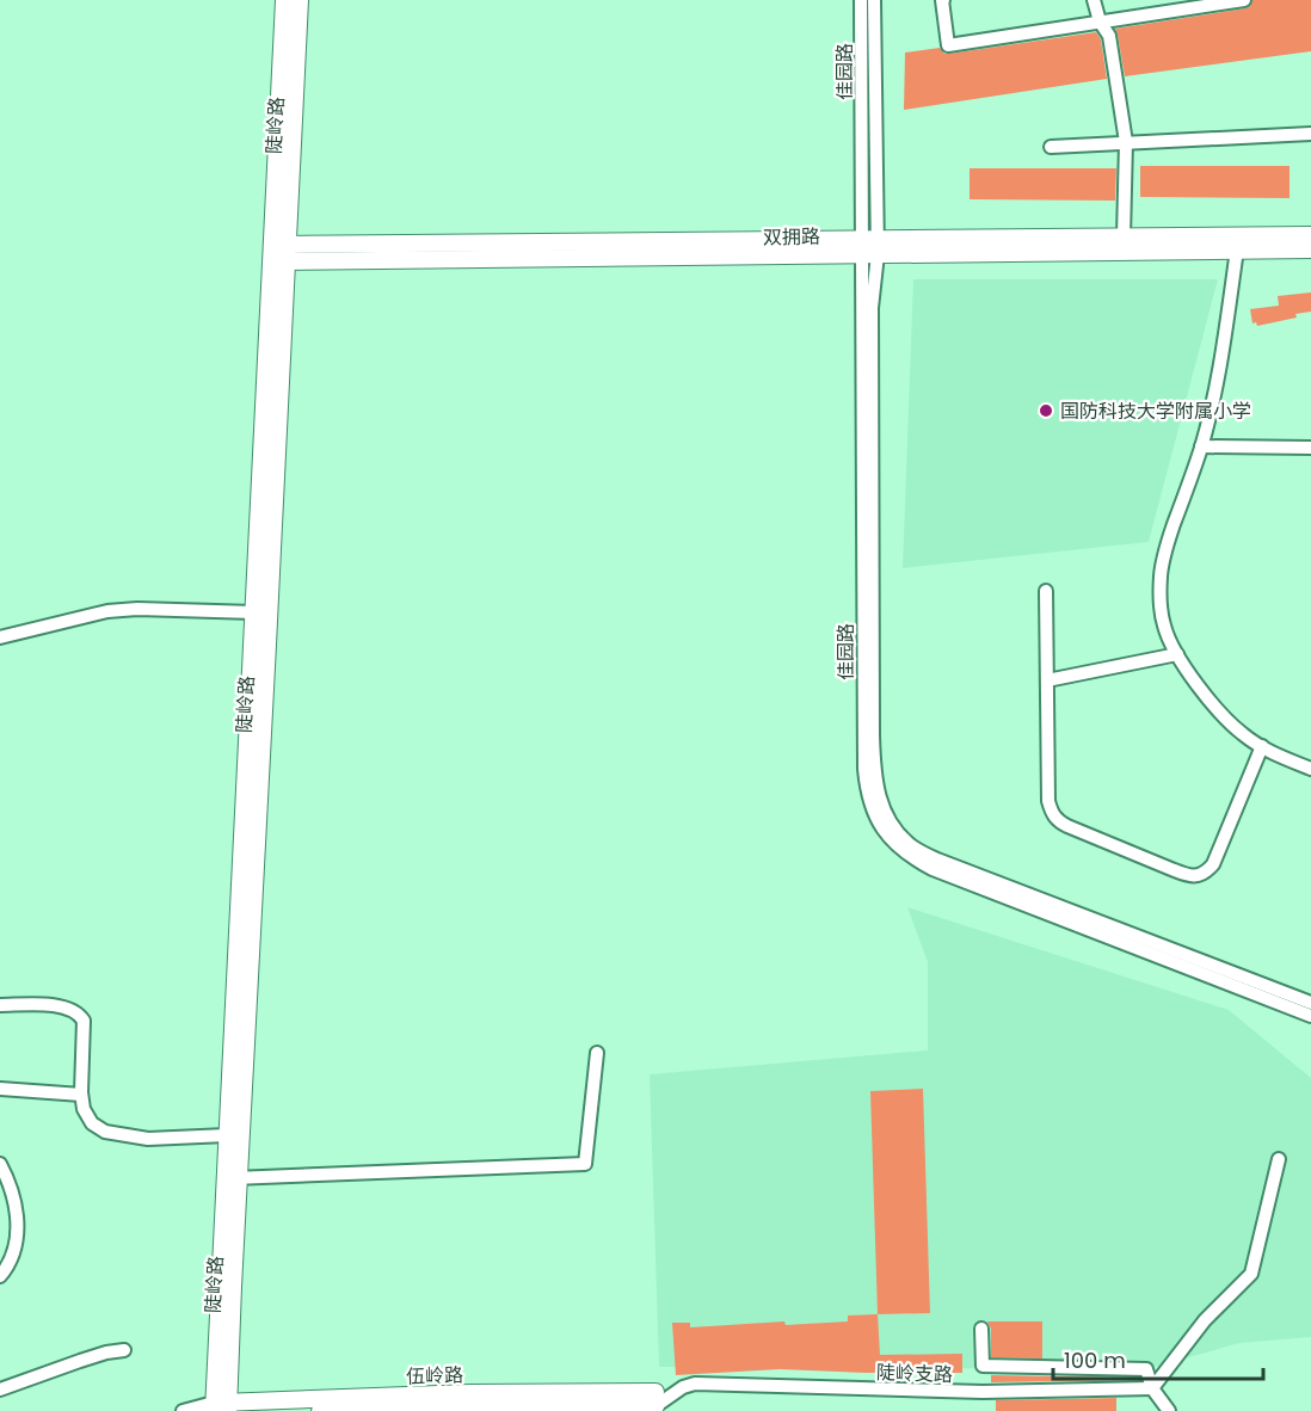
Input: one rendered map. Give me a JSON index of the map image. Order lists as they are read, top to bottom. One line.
{"streets":{"main road":["陡岭路","双拥路","伍岭路"],"street":["佳园路","陡岭支路"]},"crossings":[["佳园路","双拥路"],["陡岭路","双拥路"],["陡岭路","伍岭路"],["陡岭支路","伍岭路"]],"places":["国防科技大学附属小学"],"scale_bar":"100 m"}
